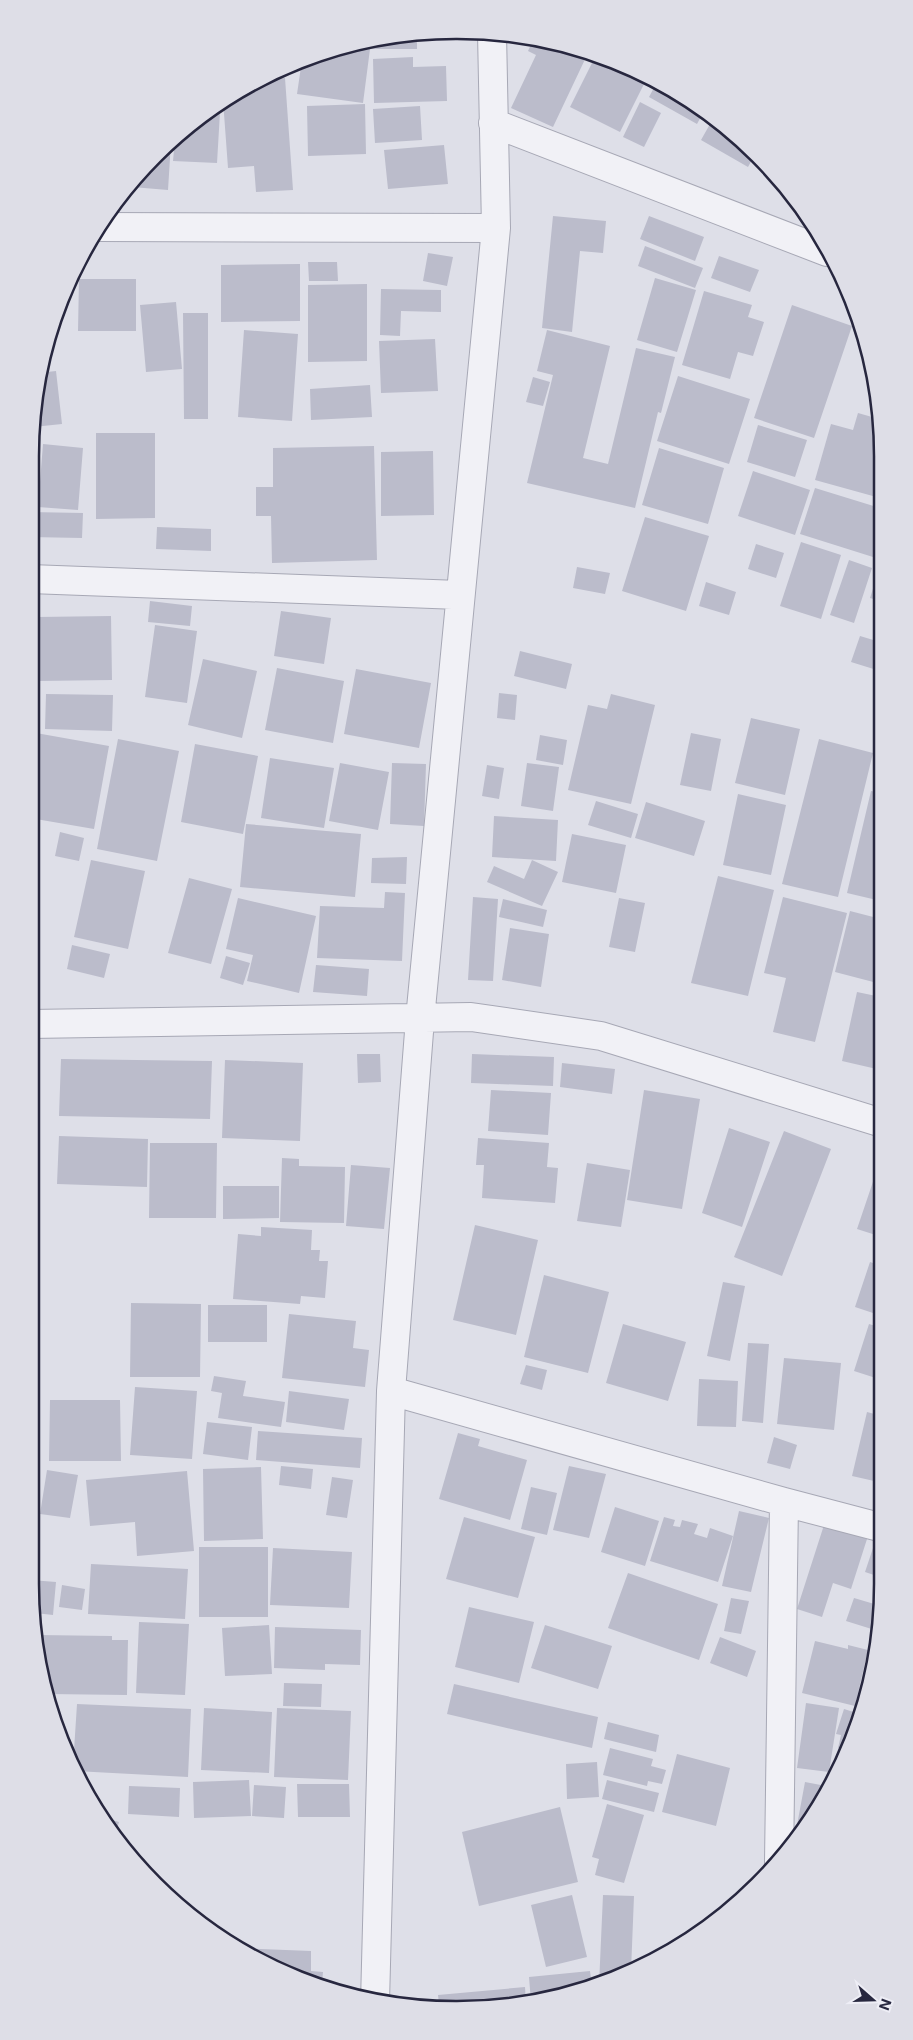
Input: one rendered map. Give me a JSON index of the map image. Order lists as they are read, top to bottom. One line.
{"north":"right"}
